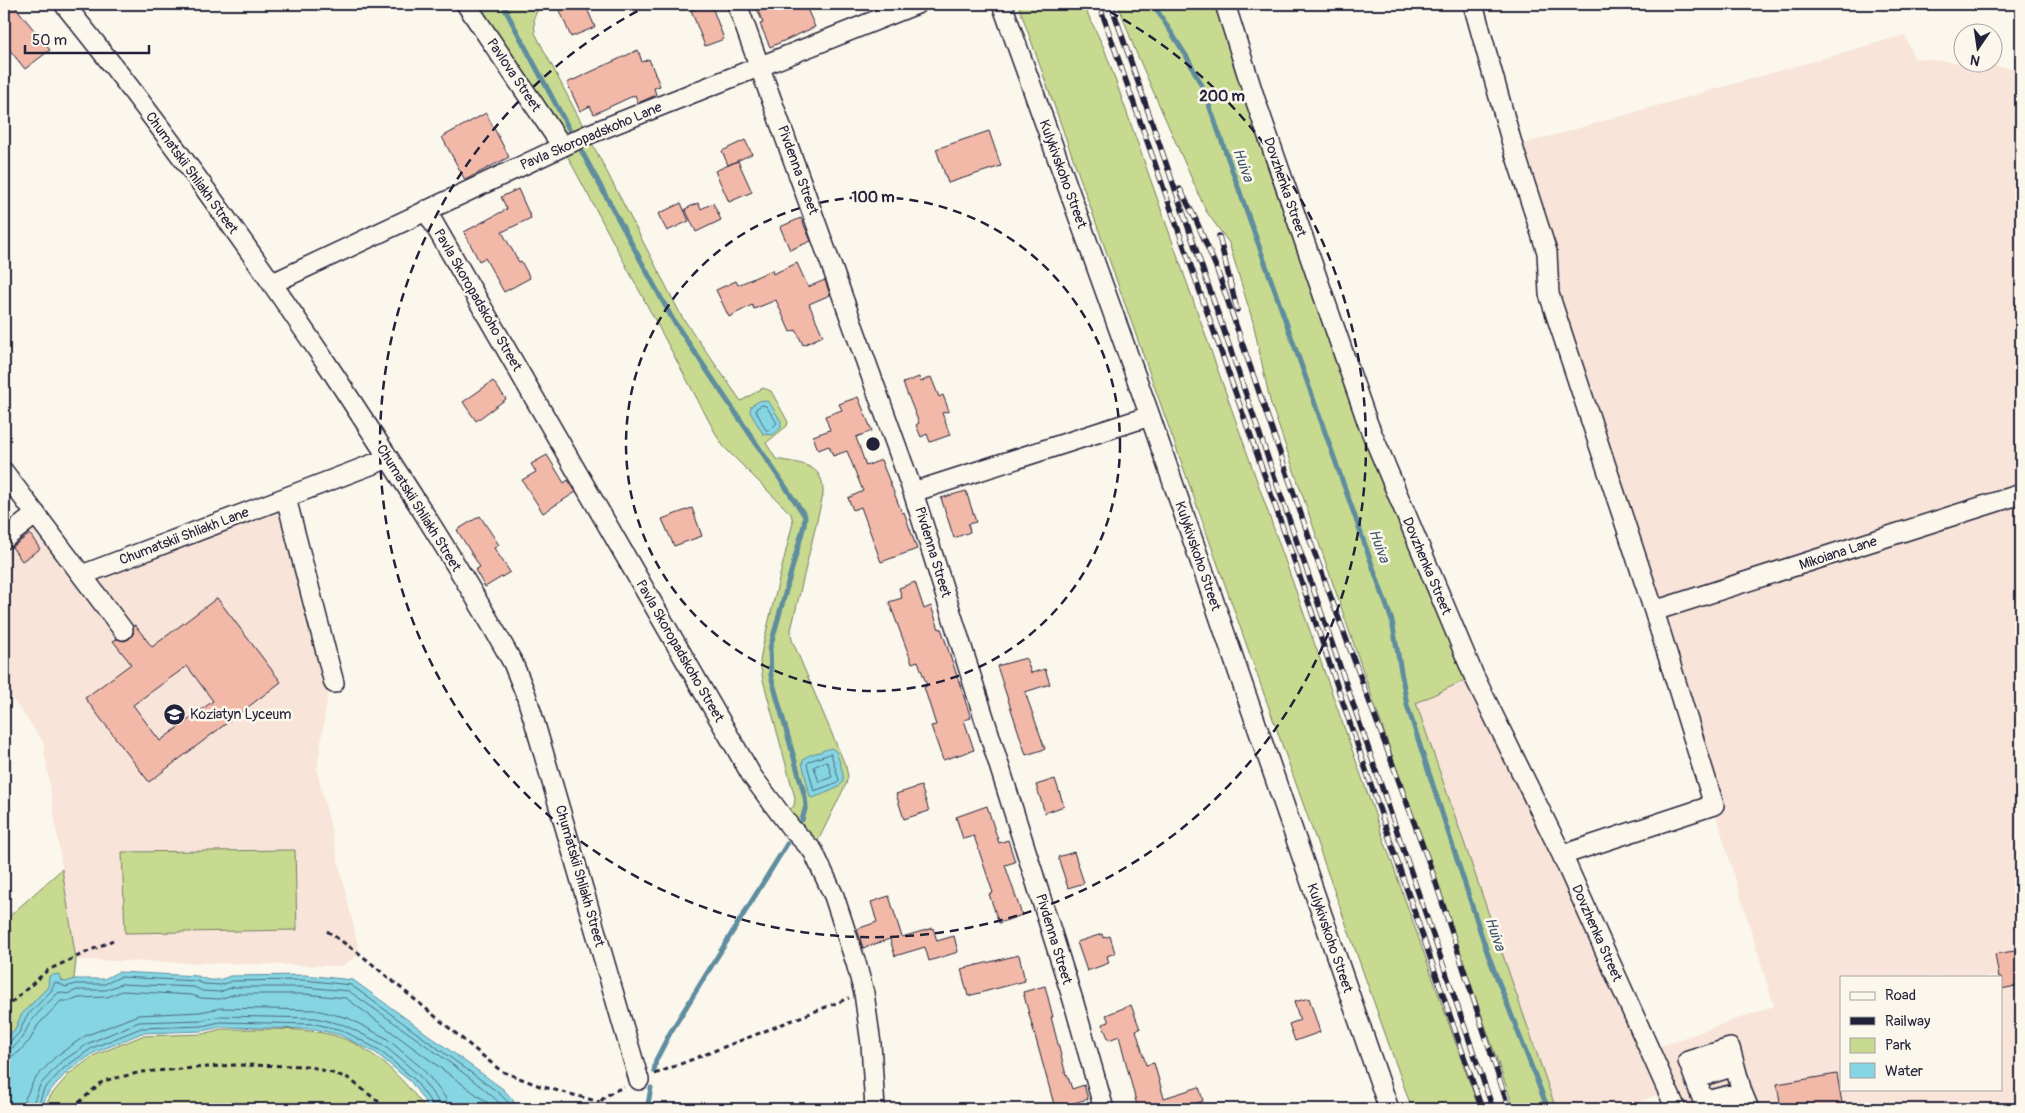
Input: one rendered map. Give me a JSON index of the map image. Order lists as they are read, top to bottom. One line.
{"streets":{"street":["Pavlova Street","Pavla Skoropadskoho Lane","Pivdenna Street","Chumatskii Shliakh Street","Kulykivskoho Street","Dovzhenka Street","Pavla Skoropadskoho Street","Chumatskii Shliakh Lane","Mikoiana Lane"]},"crossings":[["Pavlova Street","Pavla Skoropadskoho Lane"],["Pavla Skoropadskoho Lane","Pivdenna Street"],["Pavla Skoropadskoho Lane","Chumatskii Shliakh Street"],["Pavla Skoropadskoho Lane","Pavla Skoropadskoho Street"],["Chumatskii Shliakh Street","Chumatskii Shliakh Lane"]],"water":["Huiva"],"places":{"school or university":["Koziatyn Lyceum"]},"legend":["Road","Railway","Park","Water"],"scale_bar":"50 m","north":"bottom","rings":["200 m","100 m"]}
